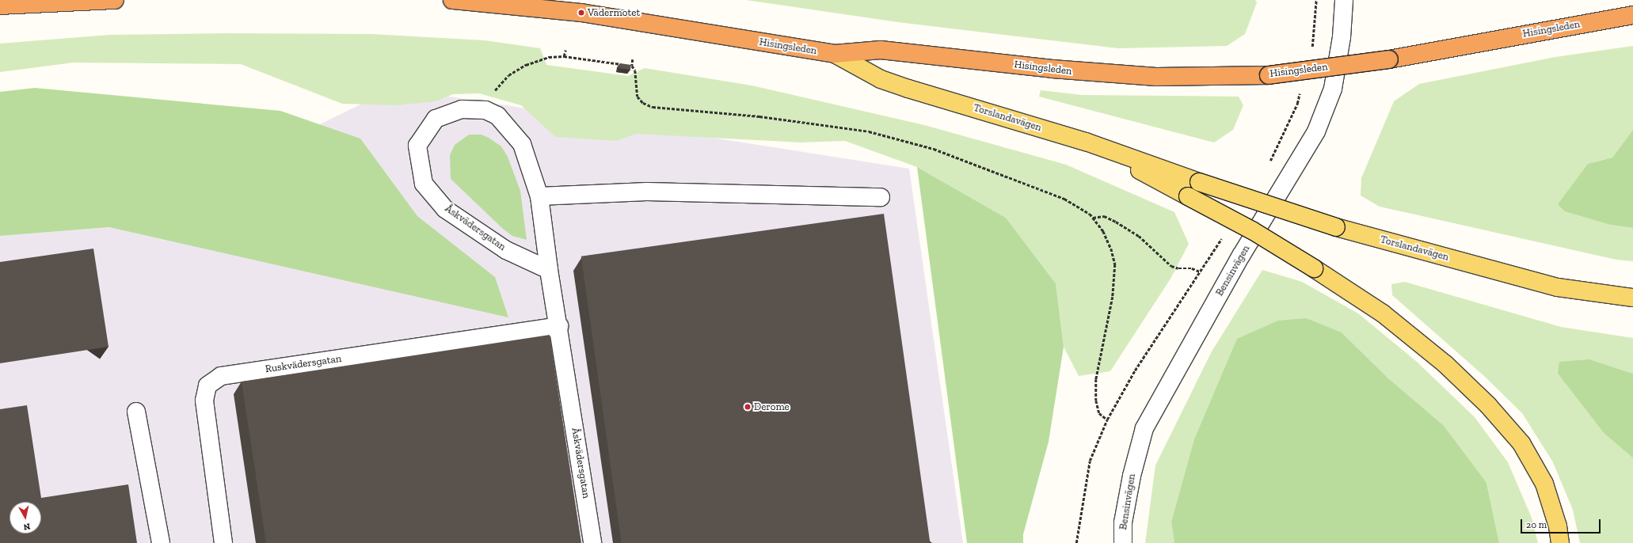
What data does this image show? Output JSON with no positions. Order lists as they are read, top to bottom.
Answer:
{
  "streets": {
    "highway": ["Hisingsleden"],
    "main road": ["Torslandavägen"],
    "street": ["Åskvädersgatan", "Bensinvägen", "Ruskvädersgatan"]
  },
  "crossings": [
    ["Hisingsleden", "Torslandavägen"],
    ["Åskvädersgatan", "Ruskvädersgatan"]
  ],
  "places": ["Vädermotet", "Derome"],
  "scale_bar": "20 m",
  "north": "bottom"
}
